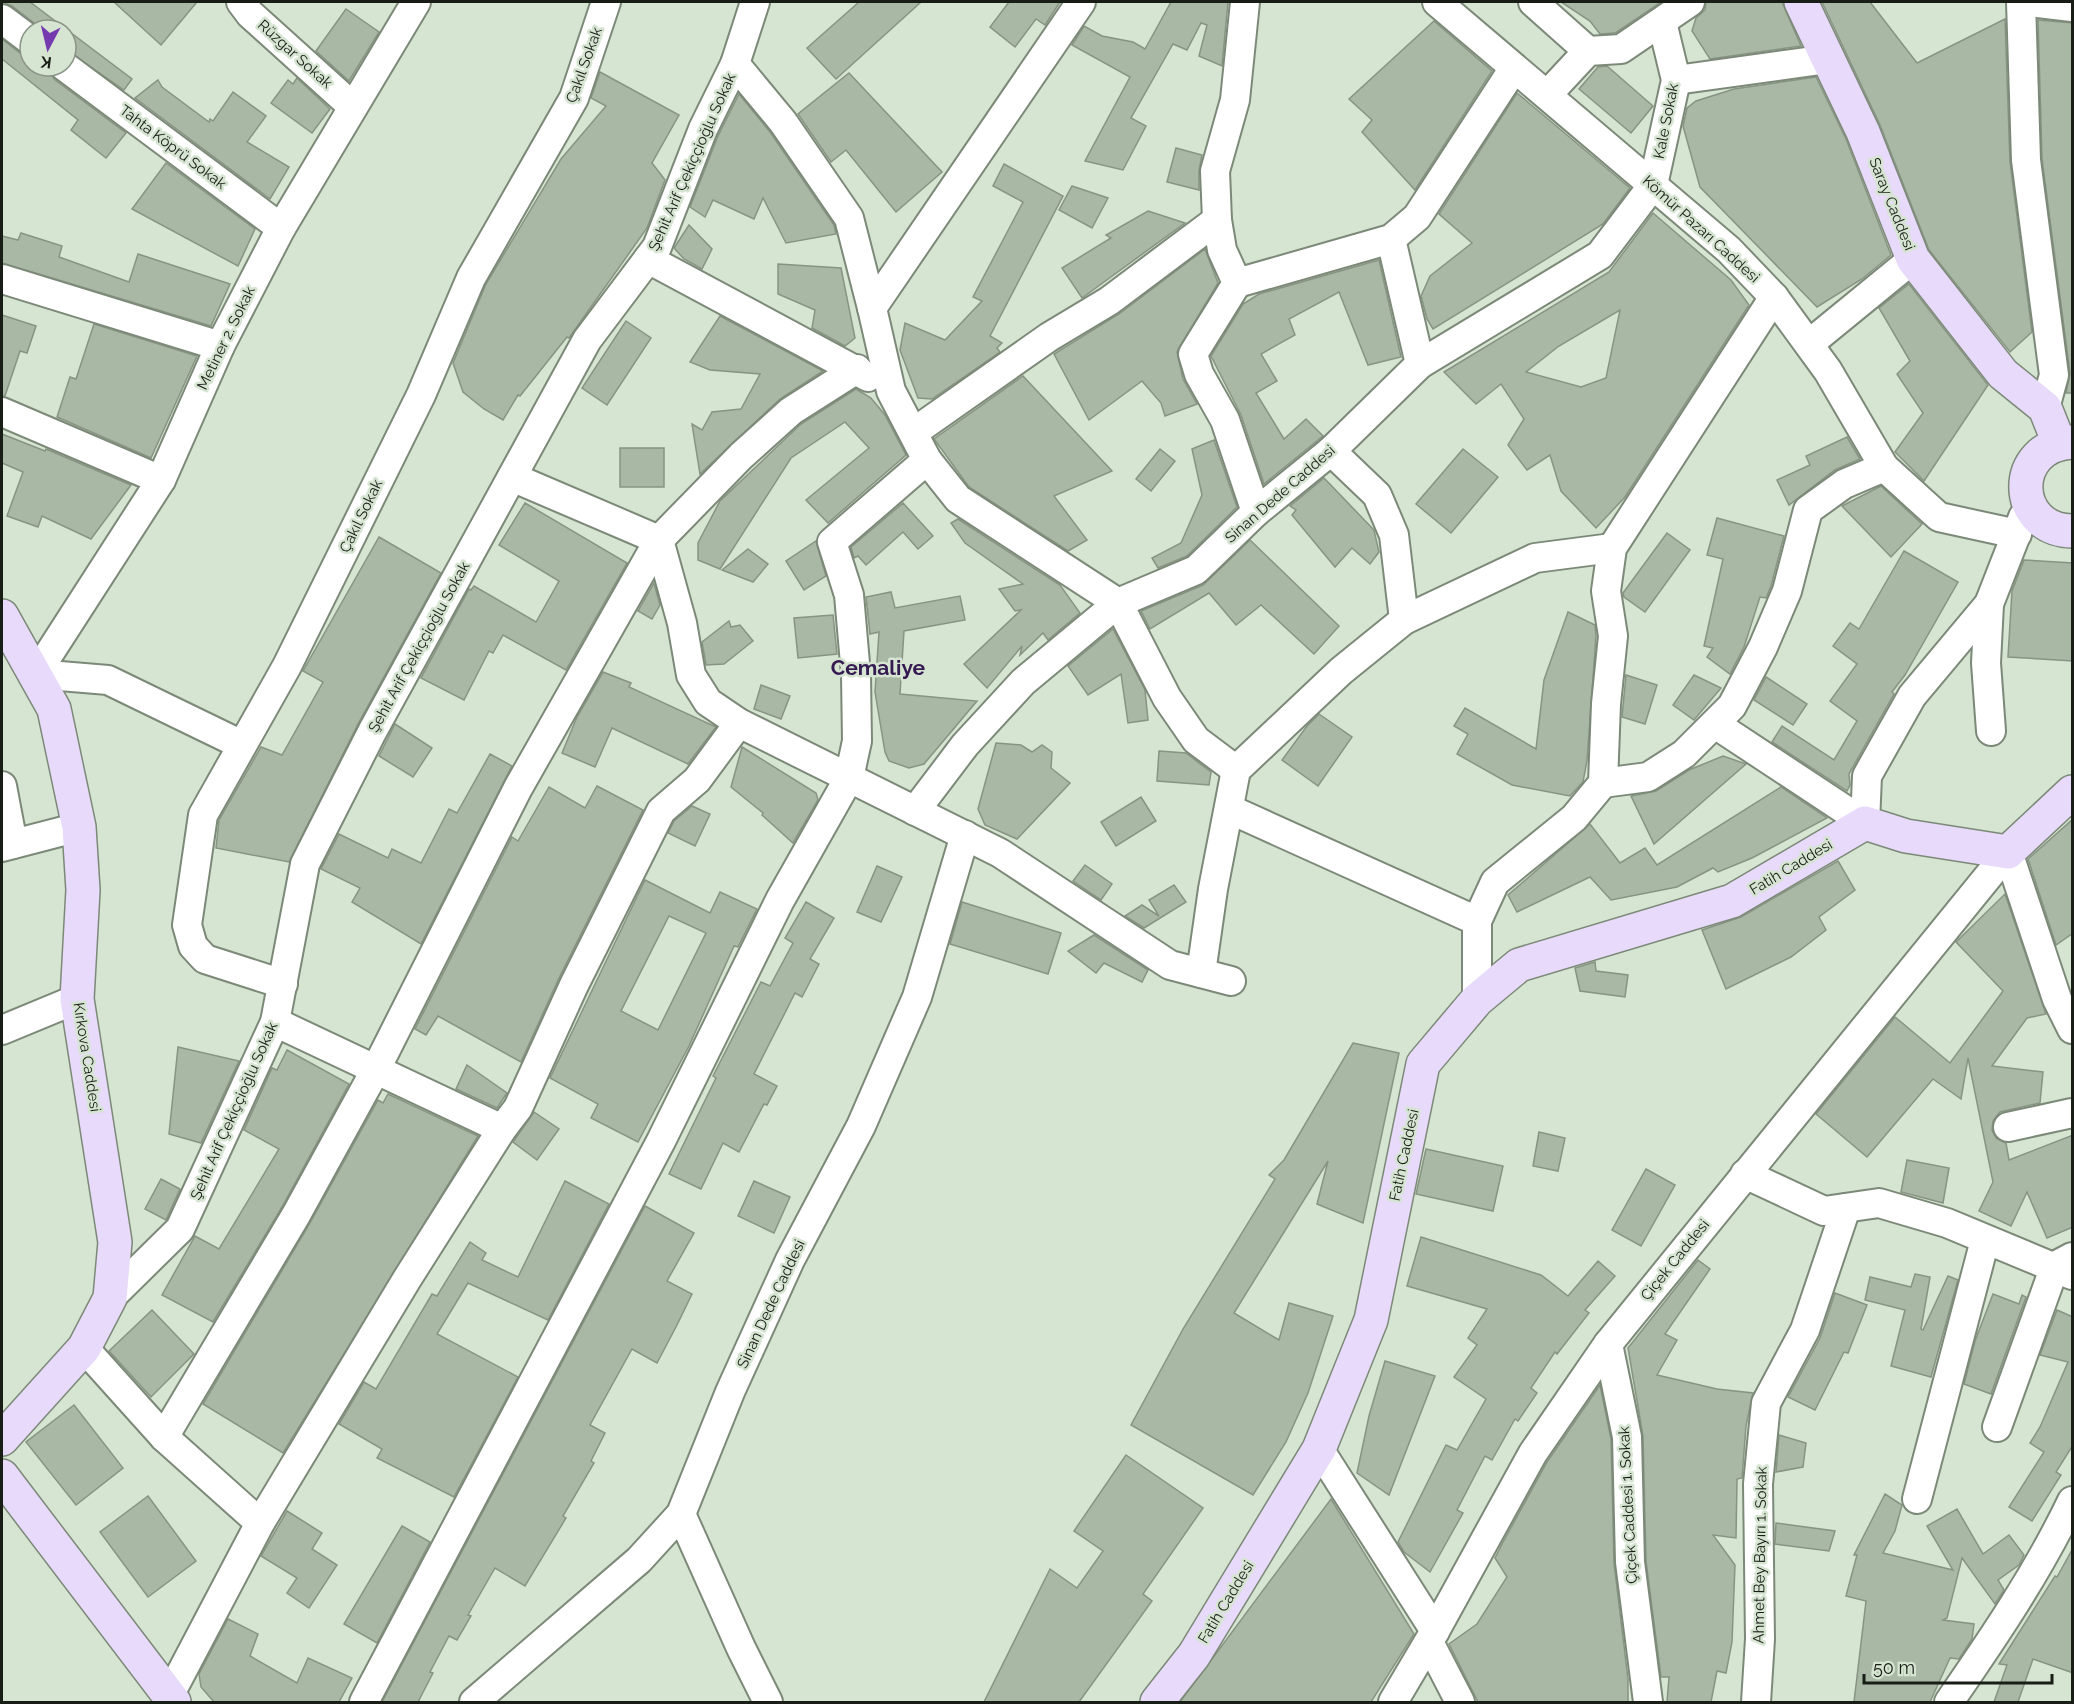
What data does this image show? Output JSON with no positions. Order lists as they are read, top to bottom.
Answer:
{
  "streets": {
    "main road": ["Saray Caddesi", "Fatih Caddesi", "Kırkova Caddesi"],
    "street": [
      "Rüzgar Sokak",
      "Çakıl Sokak",
      "Kale Sokak",
      "Tahta Köprü Sokak",
      "Şehit Arif Çekiççioğlu Sokak",
      "Kömür Pazarı Caddesi",
      "Metiner 2. Sokak",
      "Sinan Dede Caddesi",
      "Çiçek Caddesi",
      "Çiçek Caddesi 1. Sokak",
      "Ahmet Bey Bayırı 1. Sokak"
    ]
  },
  "crossings": [
    ["Rüzgar Sokak", "Metiner 2. Sokak"],
    ["Çakıl Sokak", "Şehit Arif Çekiççioğlu Sokak"],
    ["Kale Sokak", "Kömür Pazarı Caddesi"],
    ["Kale Sokak", "Sinan Dede Caddesi"],
    ["Tahta Köprü Sokak", "Metiner 2. Sokak"],
    ["Şehit Arif Çekiççioğlu Sokak", "Kırkova Caddesi"],
    ["Kömür Pazarı Caddesi", "Sinan Dede Caddesi"],
    ["Metiner 2. Sokak", "Kırkova Caddesi"],
    ["Çiçek Caddesi", "Çiçek Caddesi 1. Sokak"]
  ],
  "districts": ["Cemaliye"],
  "scale_bar": "50 m",
  "north": "bottom"
}
